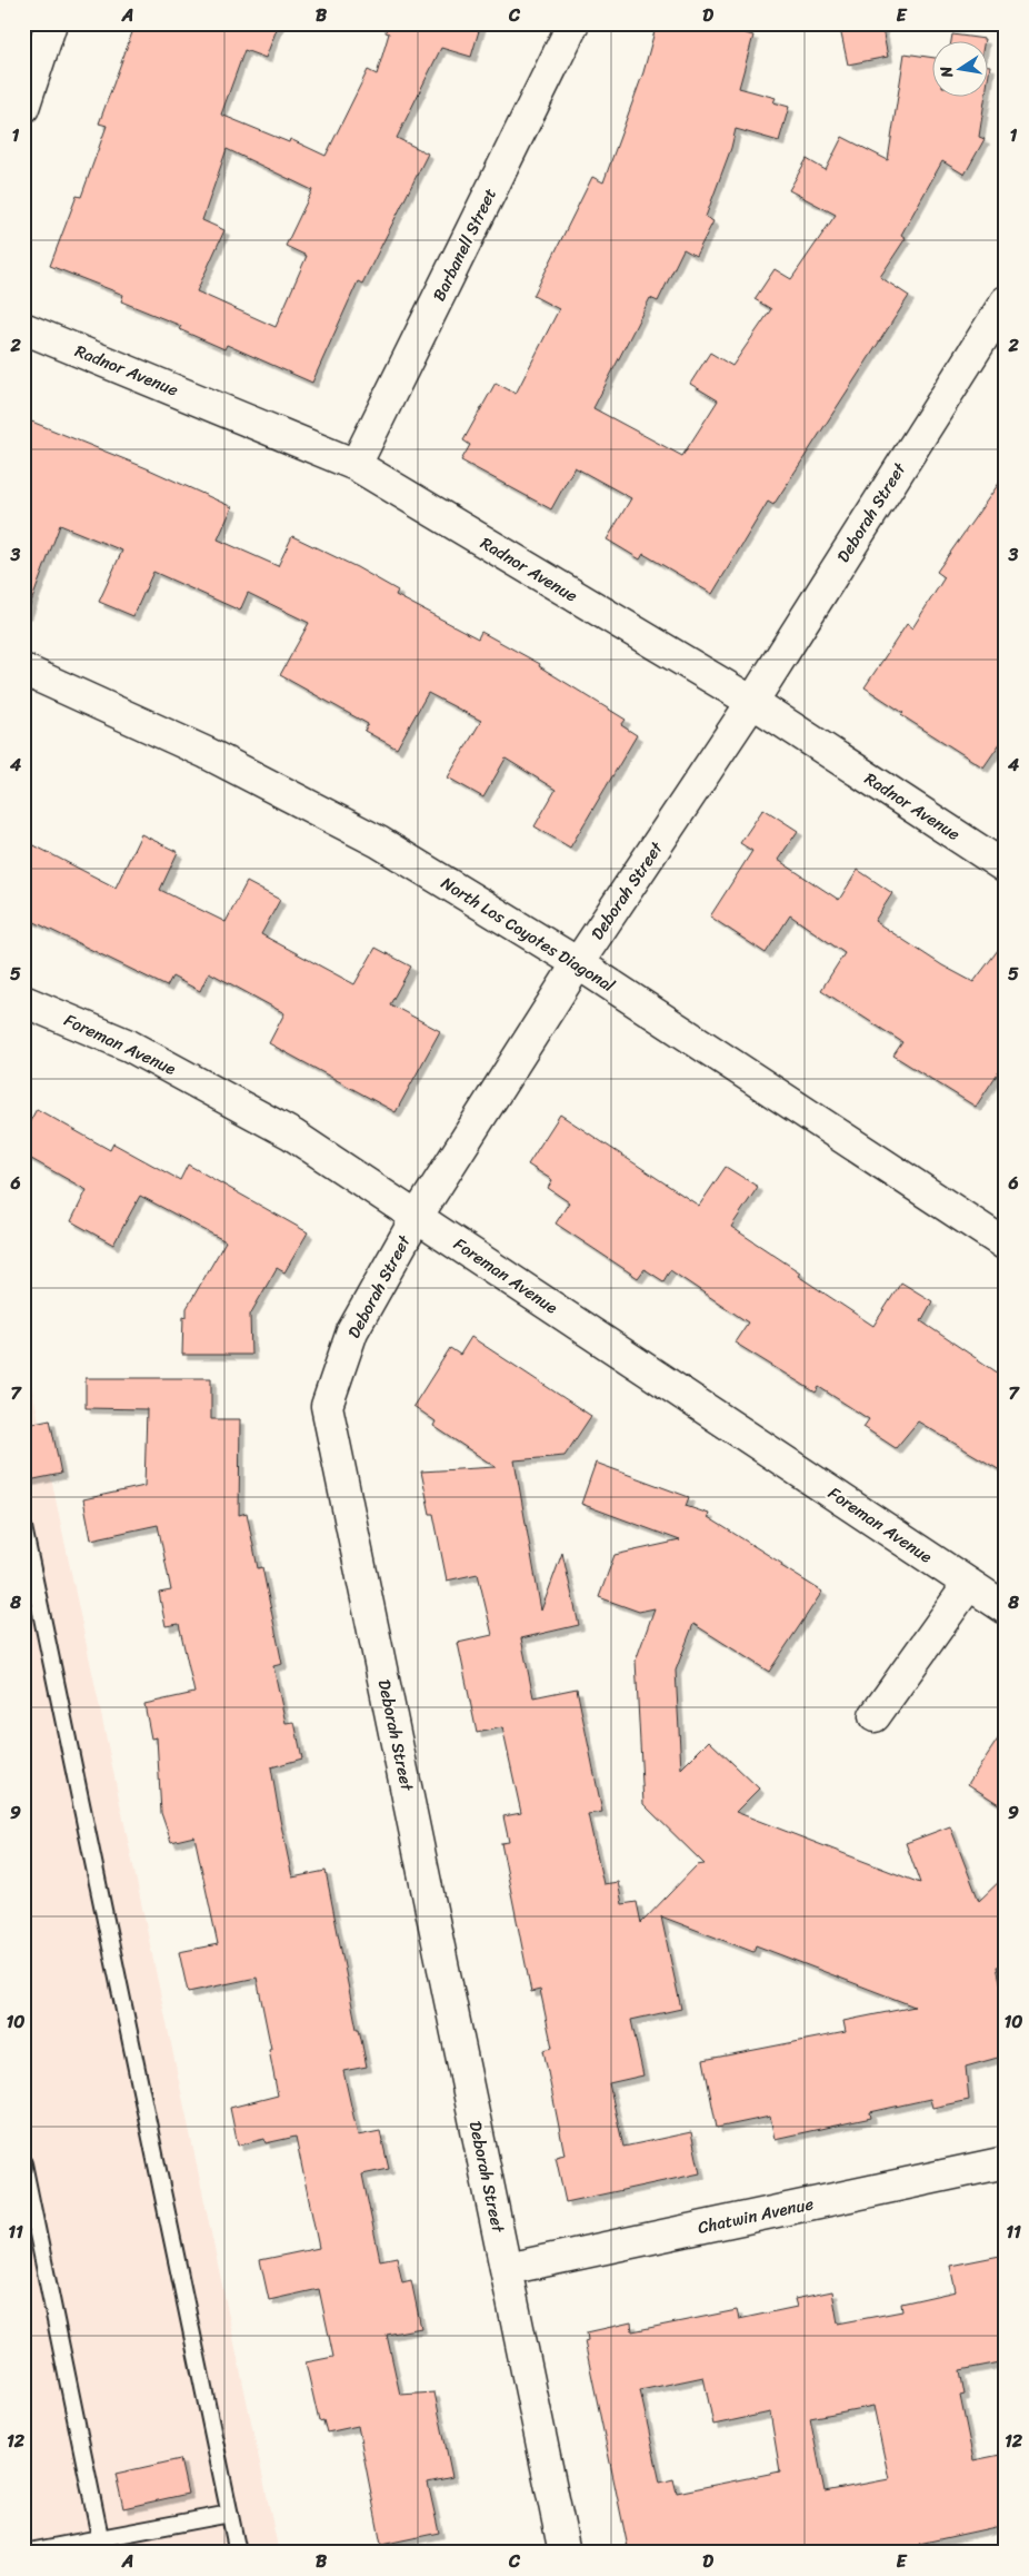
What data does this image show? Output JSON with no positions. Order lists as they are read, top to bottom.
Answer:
{
  "streets": {
    "street": [
      "Barbanell Street",
      "Radnor Avenue",
      "Deborah Street",
      "North Los Coyotes Diagonal",
      "Foreman Avenue",
      "Chatwin Avenue"
    ]
  },
  "crossings": [
    ["Barbanell Street", "Radnor Avenue"],
    ["Radnor Avenue", "Deborah Street"],
    ["Deborah Street", "North Los Coyotes Diagonal"],
    ["Deborah Street", "Foreman Avenue"],
    ["Deborah Street", "Chatwin Avenue"]
  ],
  "north": "left",
  "grid": {
    "columns": [
      "A",
      "B",
      "C",
      "D",
      "E"
    ],
    "rows": [
      "1",
      "2",
      "3",
      "4",
      "5",
      "6",
      "7",
      "8",
      "9",
      "10",
      "11",
      "12"
    ]
  }
}
